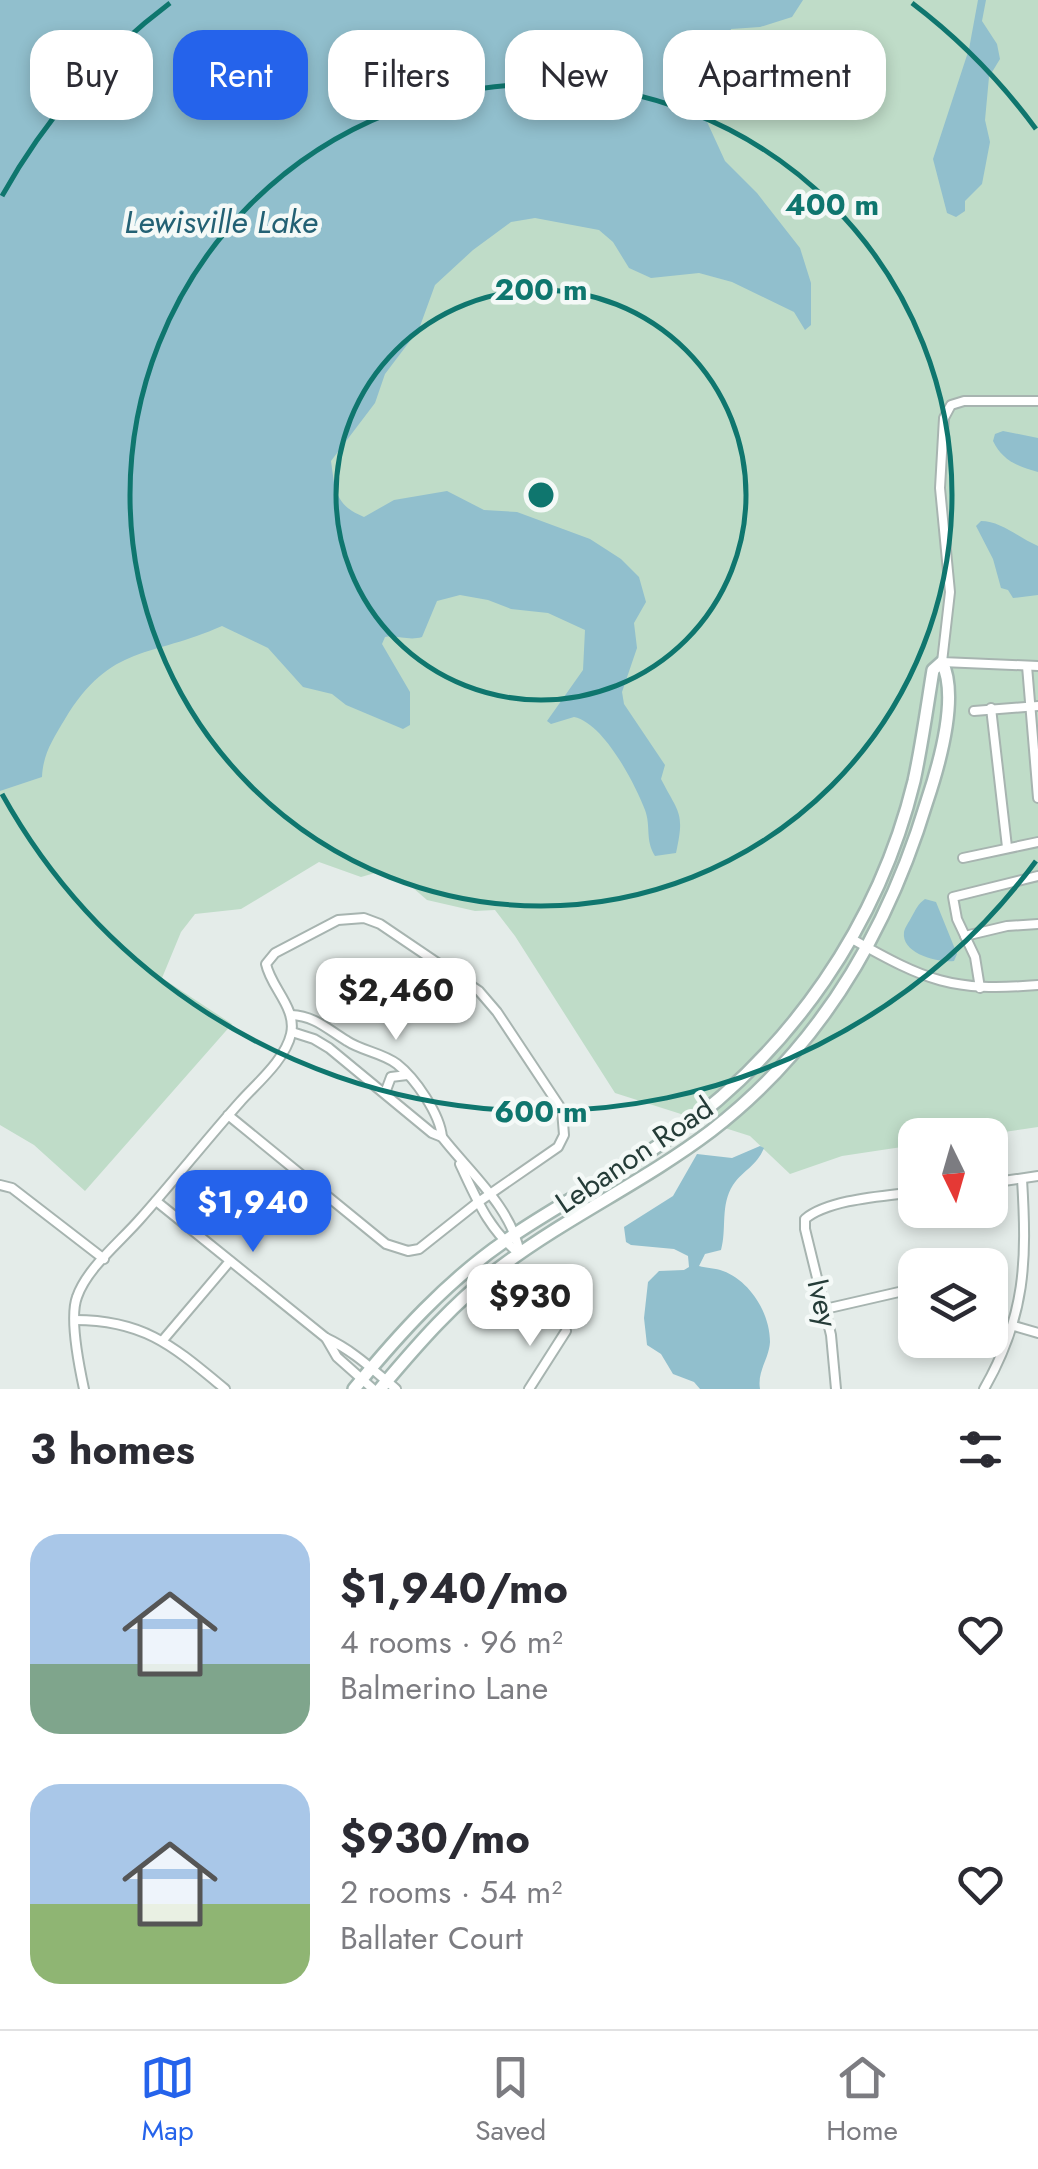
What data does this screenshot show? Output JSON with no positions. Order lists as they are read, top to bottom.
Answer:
{
  "streets": {
    "main road": ["Lebanon Road"],
    "street": ["Ivey"]
  },
  "water": ["Lewisville Lake"],
  "north": "bottom",
  "page": {
    "chip": [
      "Buy",
      "Rent",
      "Filters",
      "New",
      "Apartment"
    ],
    "price": ["$2,460", "$1,940", "$930"],
    "heading": "3 homes",
    "list": [
      {
        "name": "$1,940/mo",
        "note": "4 rooms · 96 m² · Balmerino Lane"
      },
      {
        "name": "$930/mo",
        "note": "2 rooms · 54 m² · Ballater Court"
      }
    ],
    "tabs": ["Map", "Saved", "Home"]
  },
  "rings": ["400 m", "200 m", "600 m"]
}
